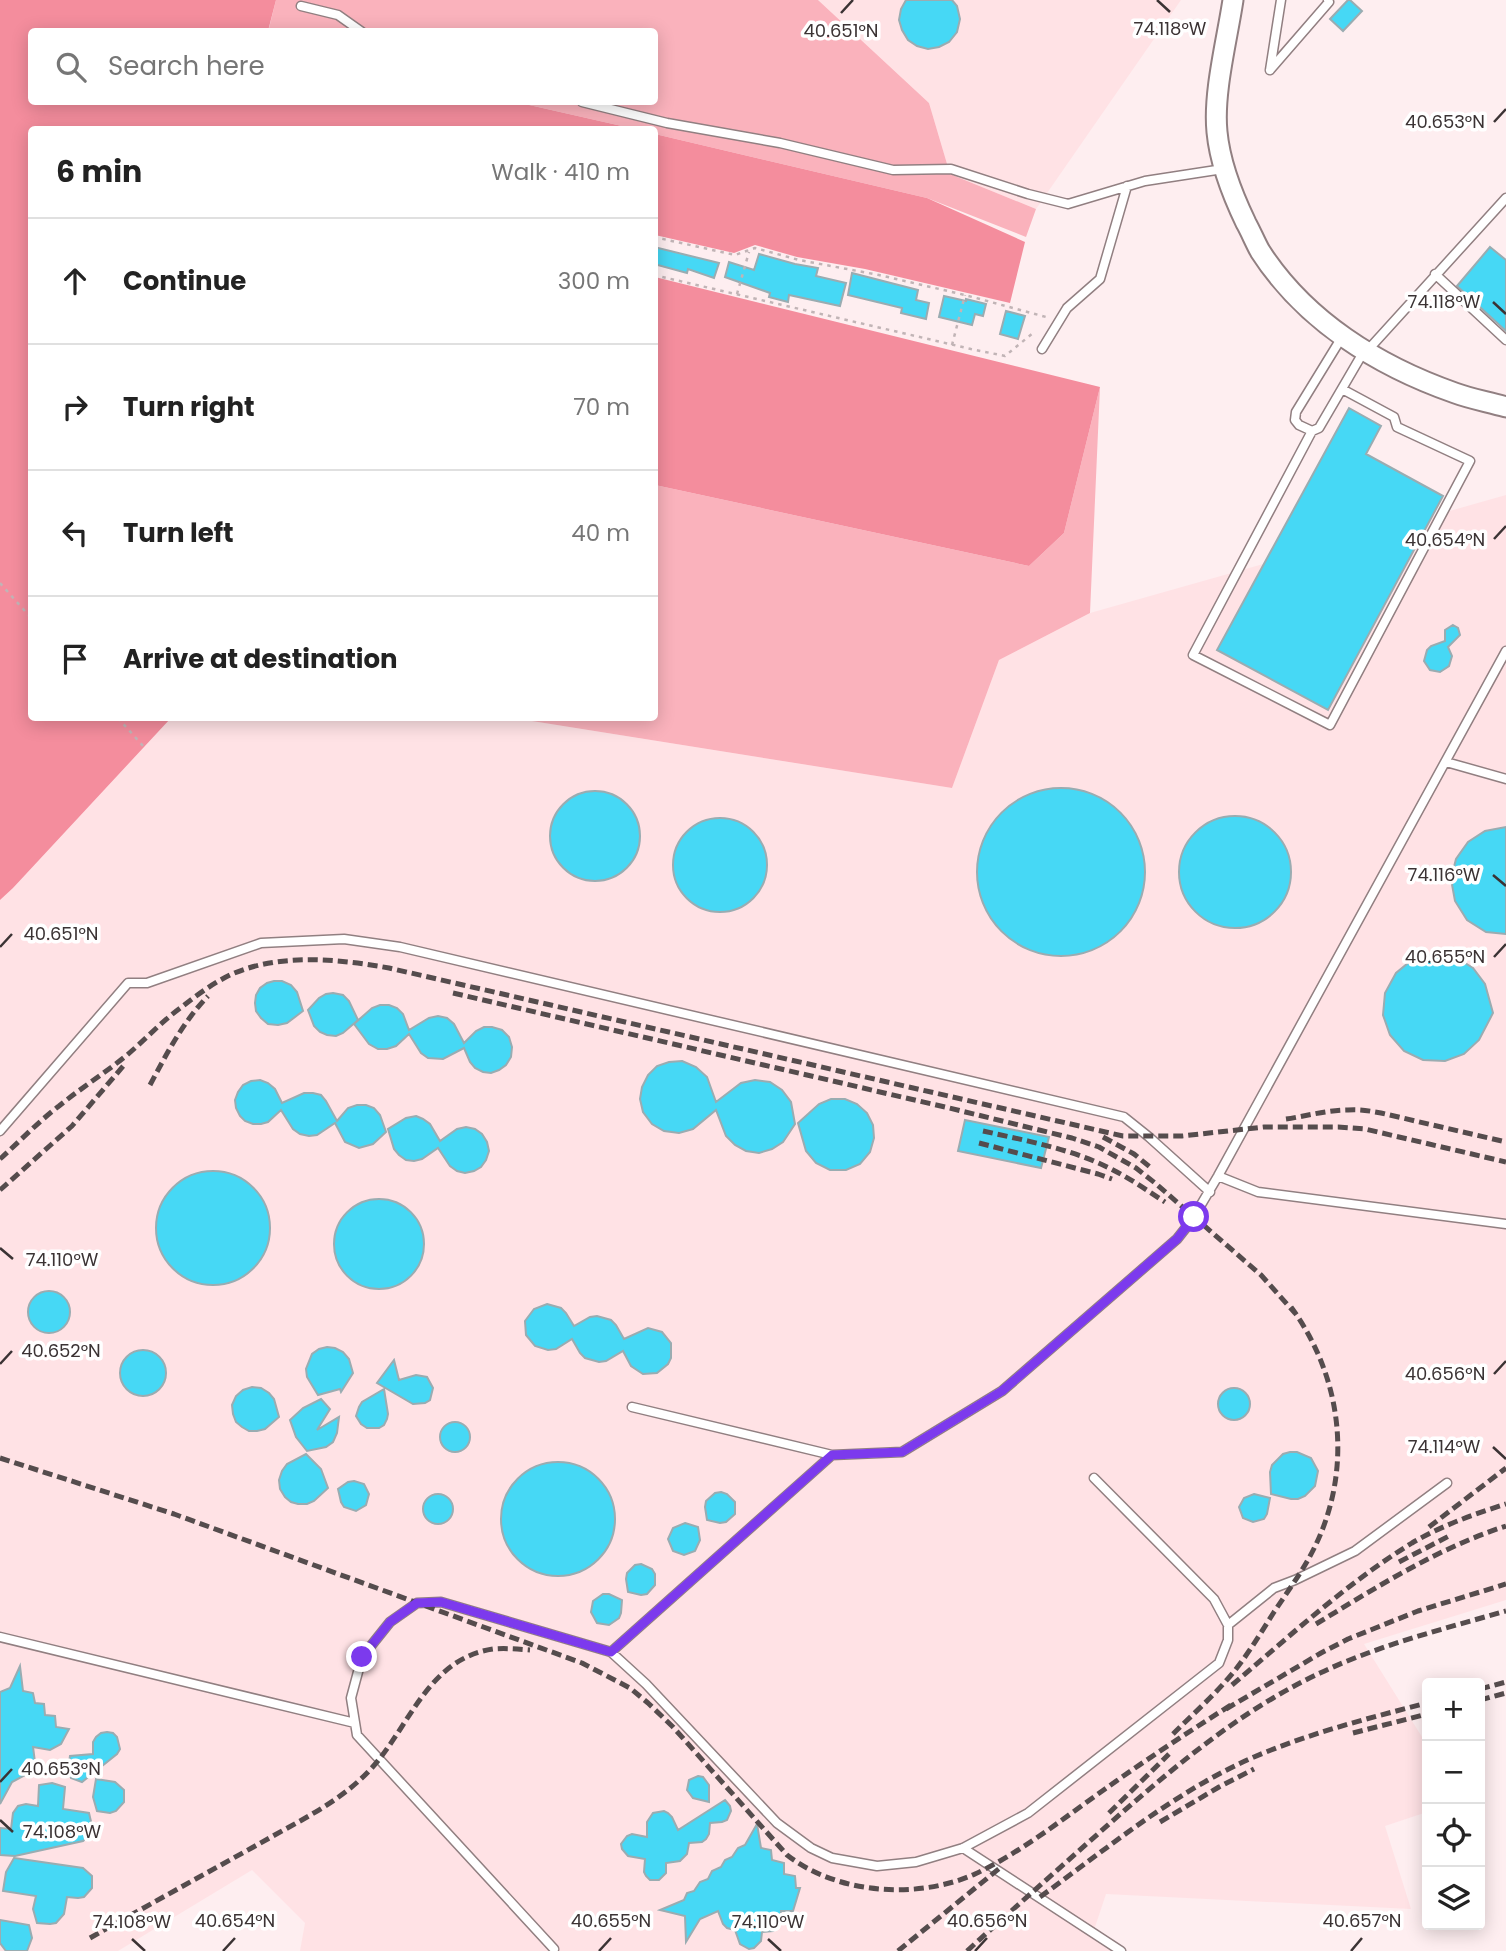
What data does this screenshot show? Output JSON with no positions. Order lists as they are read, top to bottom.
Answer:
{
  "page": {
    "search": "Search here",
    "heading": ["6 min", "Walk · 410 m"],
    "list": [
      ["Continue", "300 m"],
      ["Turn right", "70 m"],
      ["Turn left", "40 m"],
      "Arrive at destination"
    ],
    "map_buttons": ["+", "−"]
  },
  "coordinates": [
    "74.118°W",
    "40.651°N",
    "40.653°N",
    "40.654°N",
    "74.116°W",
    "40.655°N",
    "74.110°W",
    "40.652°N",
    "40.656°N",
    "74.114°W",
    "74.108°W",
    "40.657°N"
  ]
}
